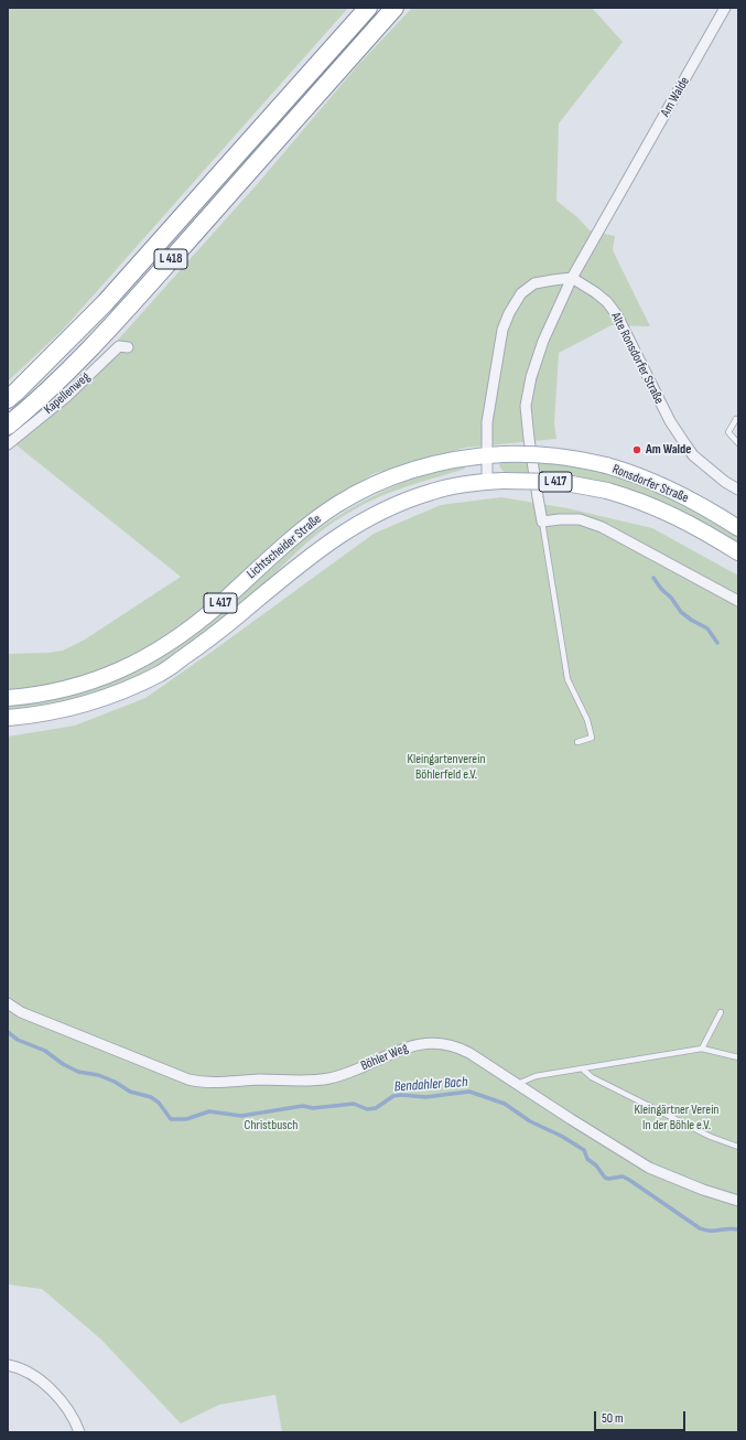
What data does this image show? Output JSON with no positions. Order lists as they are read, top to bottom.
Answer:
{
  "streets": {
    "highway": ["L 418"],
    "main road": ["L 417", "Ronsdorfer Straße", "Lichtscheider Straße"],
    "street": [
      "Am Walde",
      "Alte Ronsdorfer Straße",
      "Kapellenweg",
      "Böhler Weg"
    ]
  },
  "crossings": [
    ["Am Walde", "Alte Ronsdorfer Straße"],
    ["Ronsdorfer Straße", "Lichtscheider Straße"]
  ],
  "water": ["Bendahler Bach"],
  "parks": ["Kleingartenverein Böhlerfeld e.V.", "Kleingärtner Verein In der Böhle e.V.", "Christbusch"],
  "places": ["Am Walde"],
  "scale_bar": "50 m"
}
